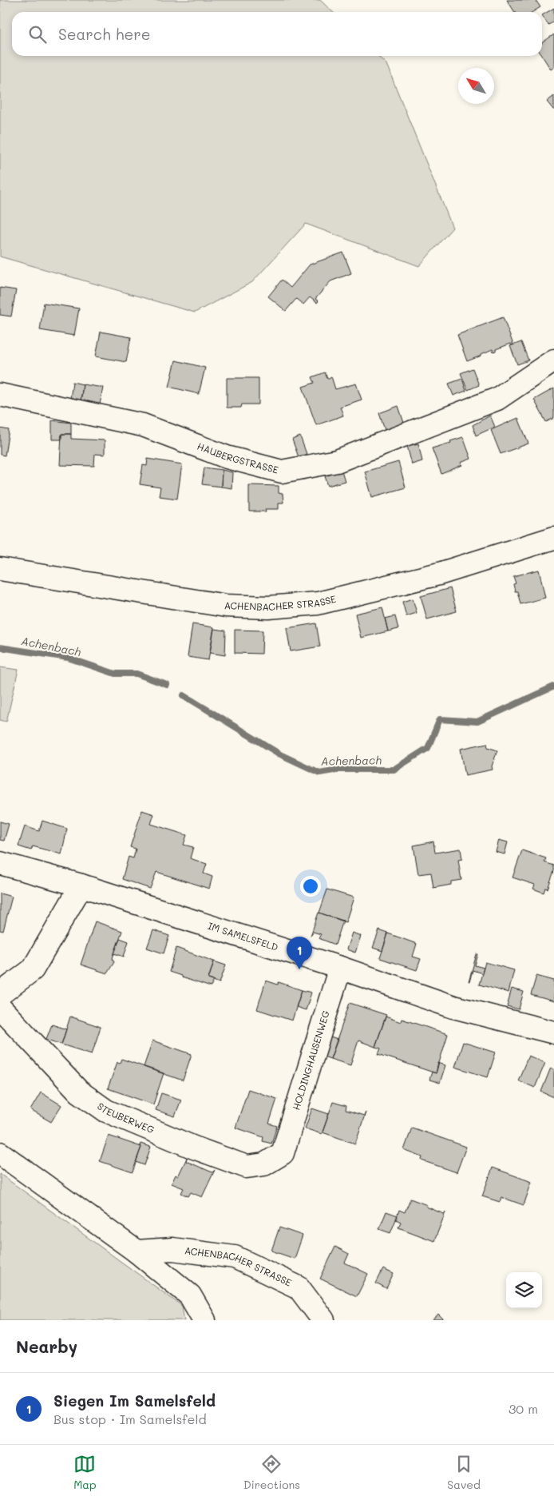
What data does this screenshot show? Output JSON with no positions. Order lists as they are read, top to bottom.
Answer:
{
  "streets": {
    "street": [
      "HAUBERGSTRASSE",
      "ACHENBACHER STRASSE",
      "IM SAMELSFELD",
      "HOLDINGHAUSENWEG",
      "STEUBERWEG"
    ]
  },
  "crossings": [
    ["IM SAMELSFELD", "HOLDINGHAUSENWEG"],
    ["HOLDINGHAUSENWEG", "STEUBERWEG"]
  ],
  "water": ["Achenbach"],
  "north": "top left",
  "page": {
    "search": "Search here",
    "pins": "1",
    "heading": "Nearby",
    "list": [
      {
        "mark": "1",
        "name": "Siegen Im Samelsfeld",
        "note": "Bus stop · Im Samelsfeld",
        "value": "30 m"
      }
    ],
    "nav": ["Map", "Directions", "Saved"]
  }
}
